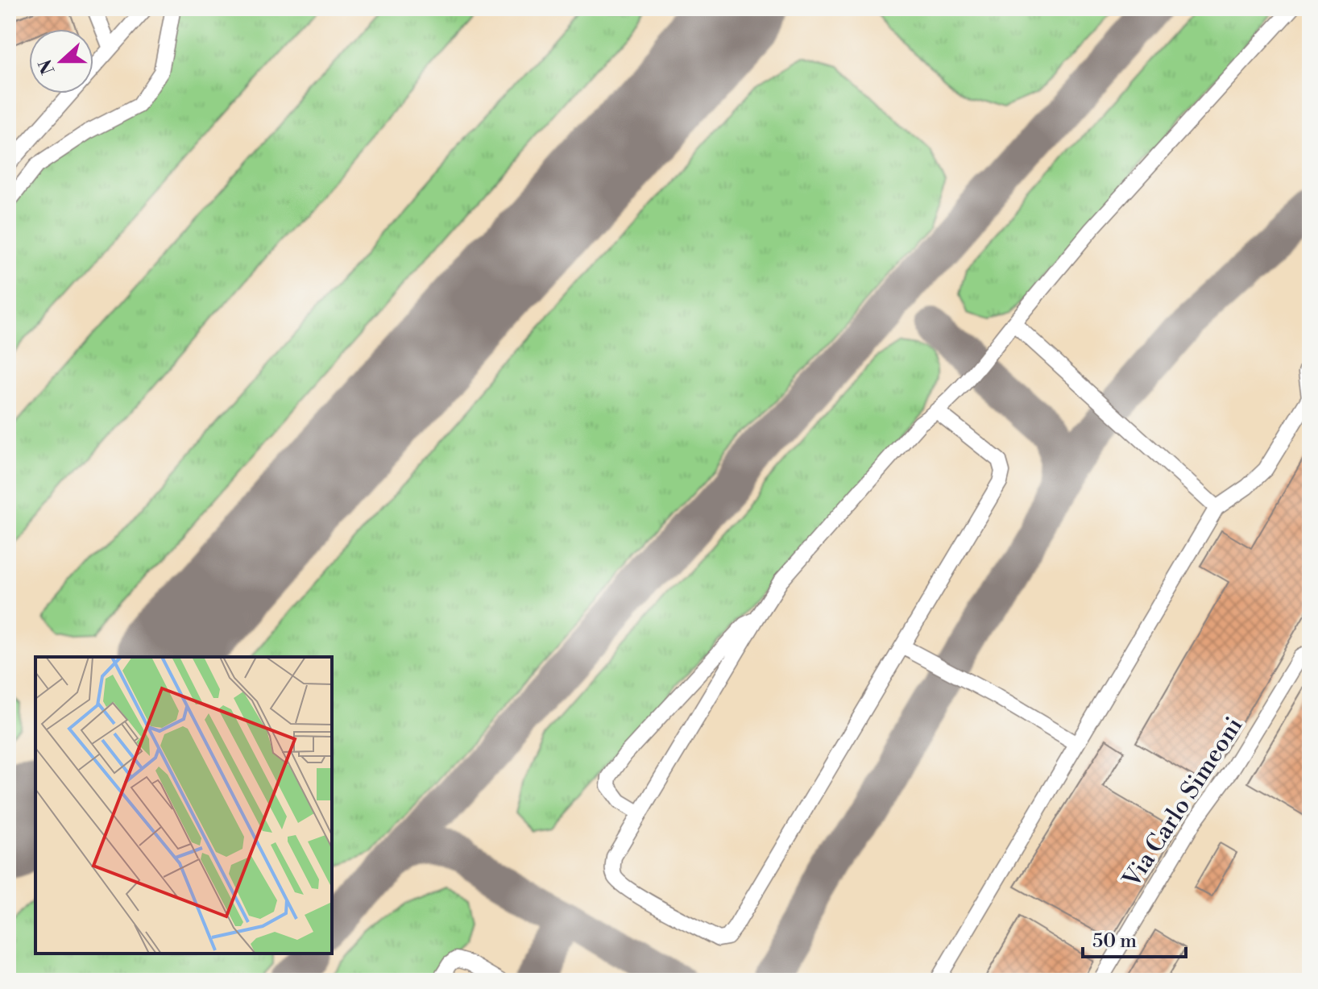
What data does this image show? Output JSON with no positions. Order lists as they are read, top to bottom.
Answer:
{
  "streets": {
    "lane": ["Via Carlo Simeoni"]
  },
  "scale_bar": "50 m",
  "north": "left"
}
